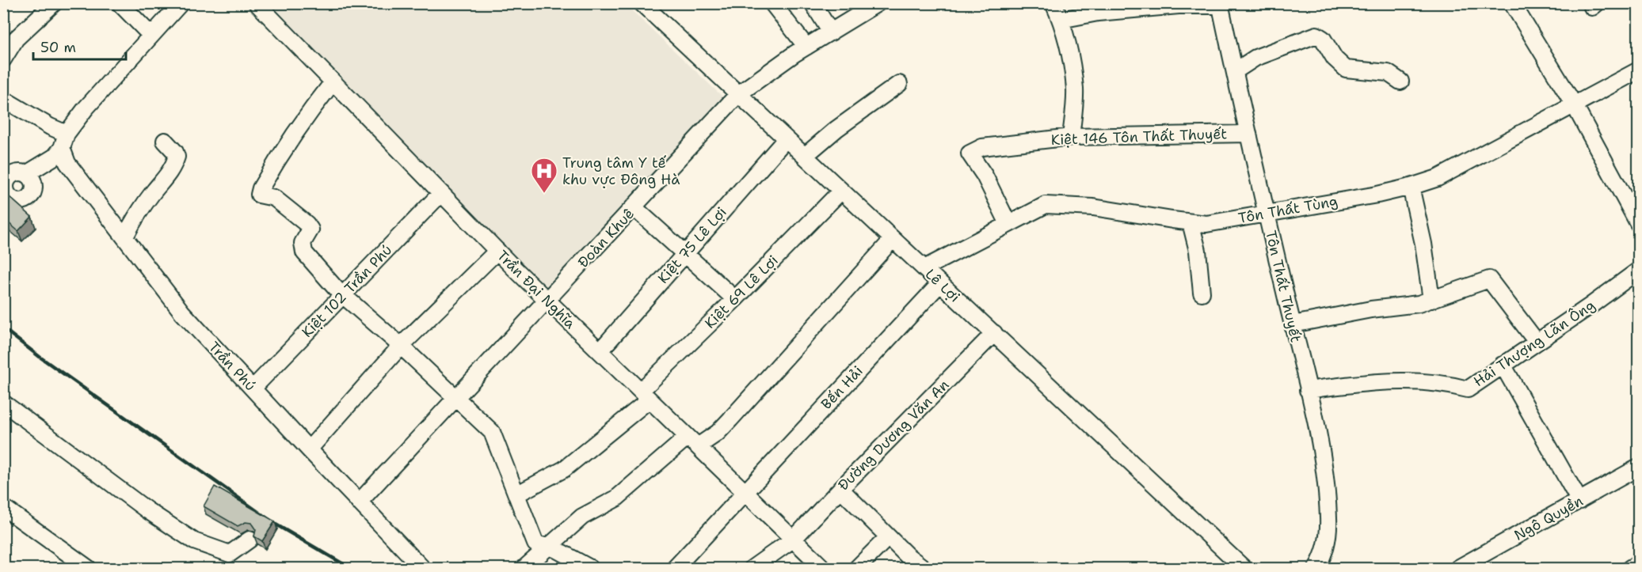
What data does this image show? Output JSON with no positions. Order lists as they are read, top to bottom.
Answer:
{
  "streets": {
    "street": [
      "Kiệt 146 Tôn Thất Thuyết",
      "Tôn Thất Tùng",
      "Đoàn Khuê",
      "Kiệt 75 Lê Lợi",
      "Lê Lợi",
      "Tôn Thất Thuyết",
      "Trần Đại Nghĩa",
      "Kiệt 102 Trần Phú",
      "Kiệt 69 Lê Lợi",
      "Hải Thượng Lãn Ông",
      "Trần Phú",
      "Bến Hải",
      "Đường Dương Văn An",
      "Ngô Quyền"
    ]
  },
  "crossings": [
    ["Kiệt 146 Tôn Thất Thuyết", "Tôn Thất Tùng"],
    ["Kiệt 146 Tôn Thất Thuyết", "Tôn Thất Thuyết"],
    ["Tôn Thất Tùng", "Lê Lợi"],
    ["Tôn Thất Tùng", "Tôn Thất Thuyết"],
    ["Đoàn Khuê", "Lê Lợi"],
    ["Đoàn Khuê", "Trần Đại Nghĩa"],
    ["Đoàn Khuê", "Trần Phú"],
    ["Kiệt 75 Lê Lợi", "Lê Lợi"],
    ["Kiệt 75 Lê Lợi", "Trần Đại Nghĩa"],
    ["Lê Lợi", "Kiệt 69 Lê Lợi"],
    ["Lê Lợi", "Bến Hải"],
    ["Lê Lợi", "Đường Dương Văn An"],
    ["Tôn Thất Thuyết", "Hải Thượng Lãn Ông"],
    ["Trần Đại Nghĩa", "Kiệt 102 Trần Phú"],
    ["Trần Đại Nghĩa", "Kiệt 69 Lê Lợi"],
    ["Trần Đại Nghĩa", "Bến Hải"],
    ["Trần Đại Nghĩa", "Đường Dương Văn An"],
    ["Kiệt 102 Trần Phú", "Trần Phú"]
  ],
  "places": {
    "hospital": ["Trung tâm Y tế khu vực Đông Hà"]
  },
  "scale_bar": "50 m"
}
